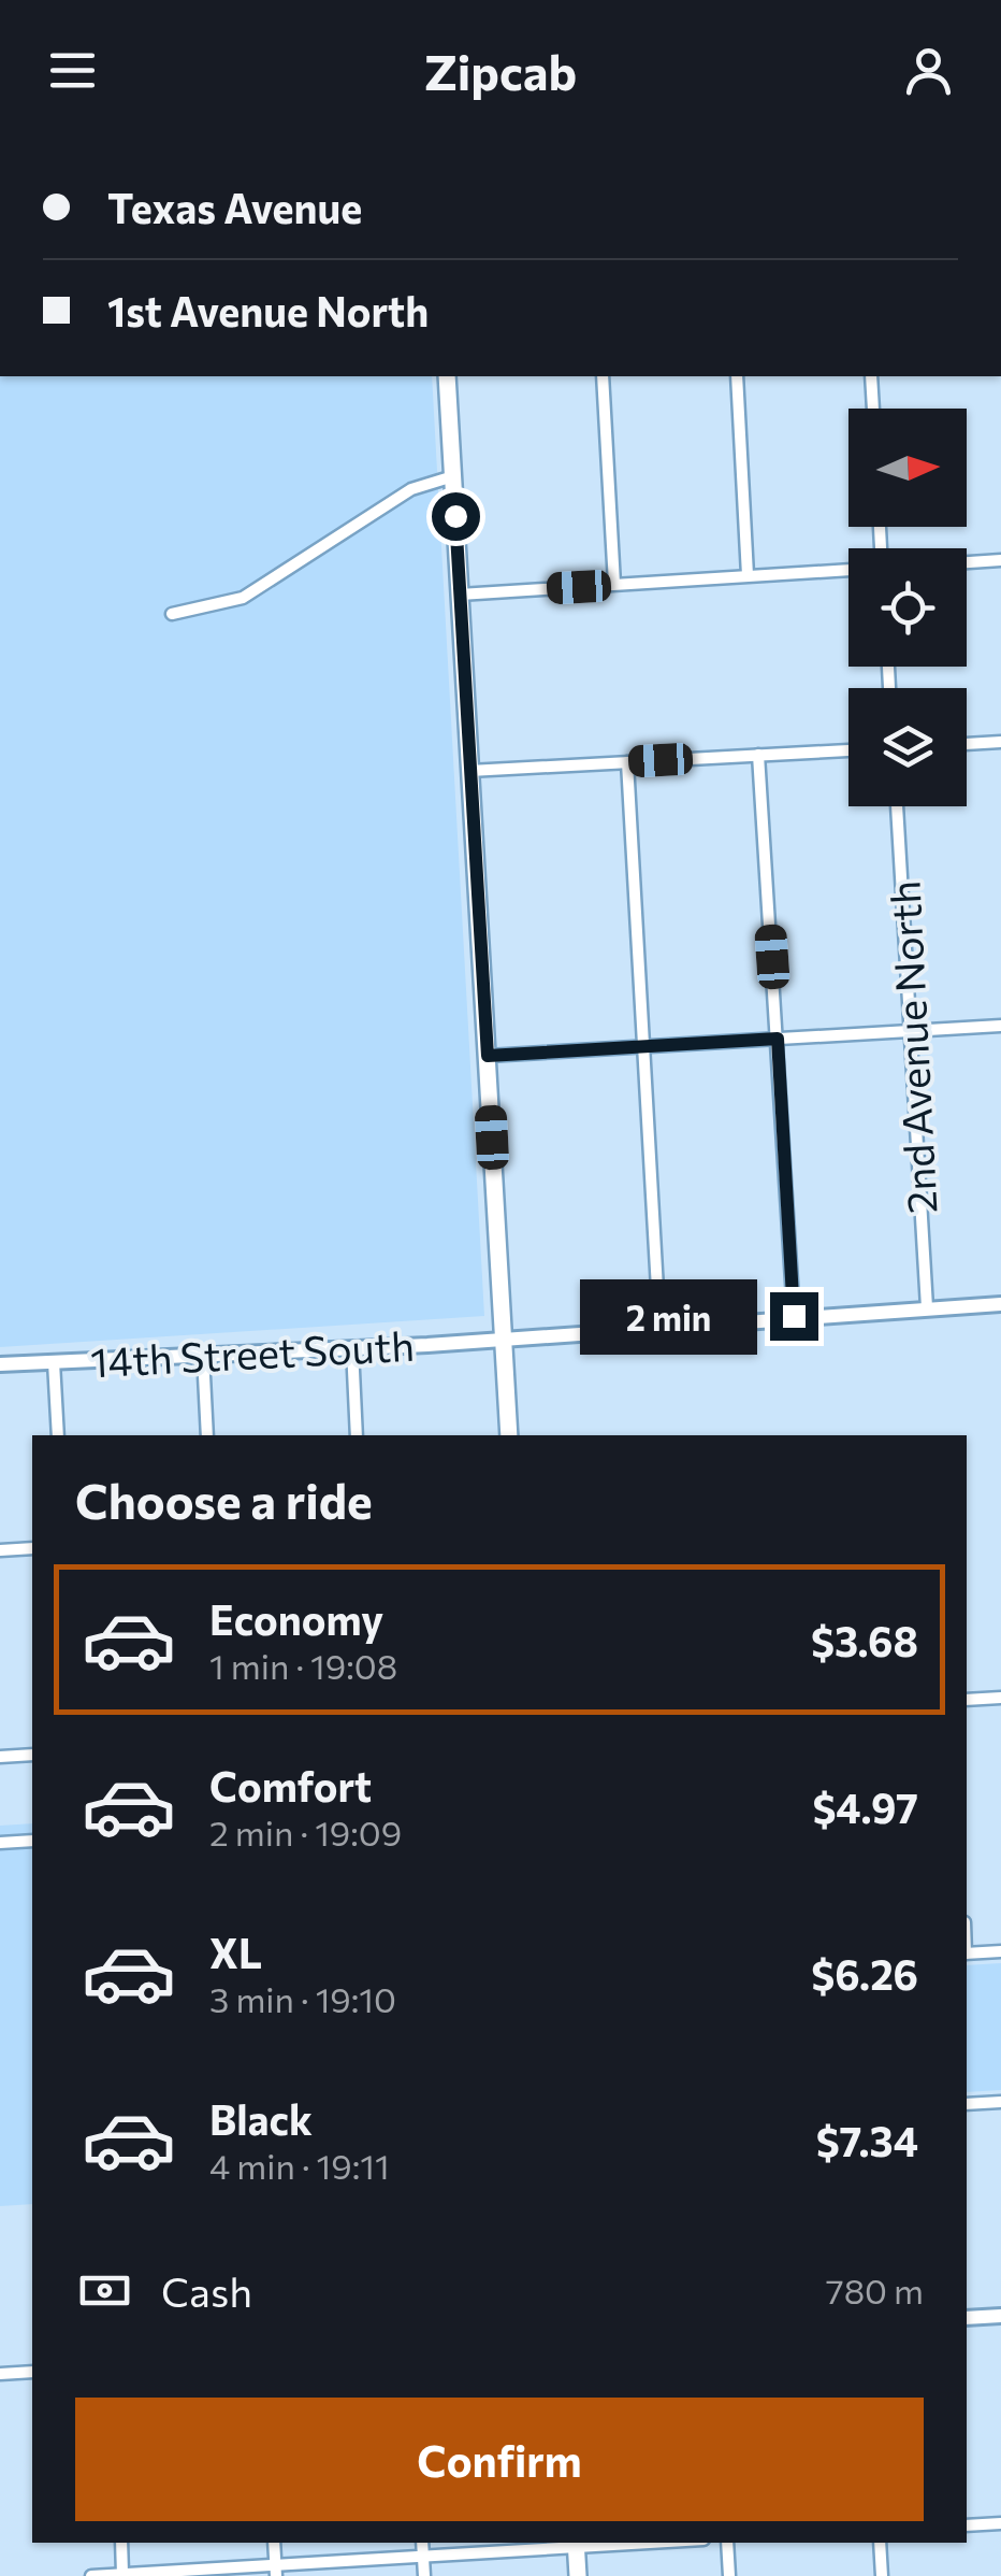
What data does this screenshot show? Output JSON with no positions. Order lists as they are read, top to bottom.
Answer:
{
  "streets": {
    "street": ["2nd Avenue North", "14th Street South"]
  },
  "crossings": [
    ["2nd Avenue North", "14th Street South"]
  ],
  "north": "right",
  "page": {
    "header": "Zipcab",
    "banner": ["Texas Avenue", "1st Avenue North"],
    "bubble": "2 min",
    "heading": "Choose a ride",
    "list": [
      {
        "name": "Economy",
        "note": "1 min · 19:08",
        "value": "$3.68"
      },
      {
        "name": "Comfort",
        "note": "2 min · 19:09",
        "value": "$4.97"
      },
      {
        "name": "XL",
        "note": "3 min · 19:10",
        "value": "$6.26"
      },
      {
        "name": "Black",
        "note": "4 min · 19:11",
        "value": "$7.34"
      }
    ],
    "pay": ["Cash", "780 m"],
    "buttons": "Confirm"
  }
}
